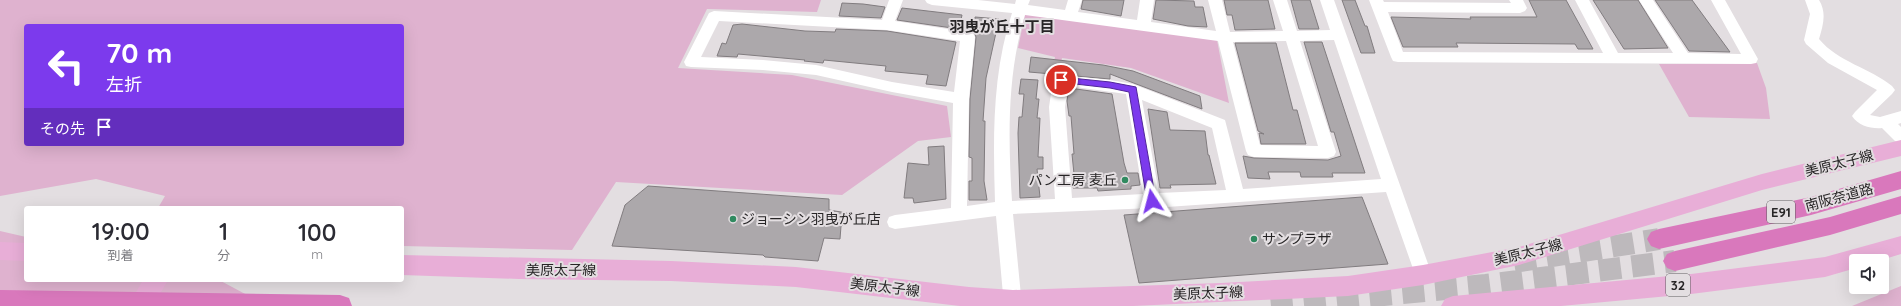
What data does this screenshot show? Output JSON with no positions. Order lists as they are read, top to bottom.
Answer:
{
  "streets": {
    "highway": ["南阪奈道路", "E91"],
    "main road": ["美原太子線", "32"]
  },
  "districts": ["羽曳が丘十丁目"],
  "places": ["パン工房 麦丘", "ジョーシン羽曳が丘店", "サンプラザ"],
  "page": {
    "turn": ["70 m", "左折"],
    "then": "その先",
    "eta": [
      "19:00",
      "到着",
      "1",
      "分",
      "100",
      "m"
    ]
  }
}
